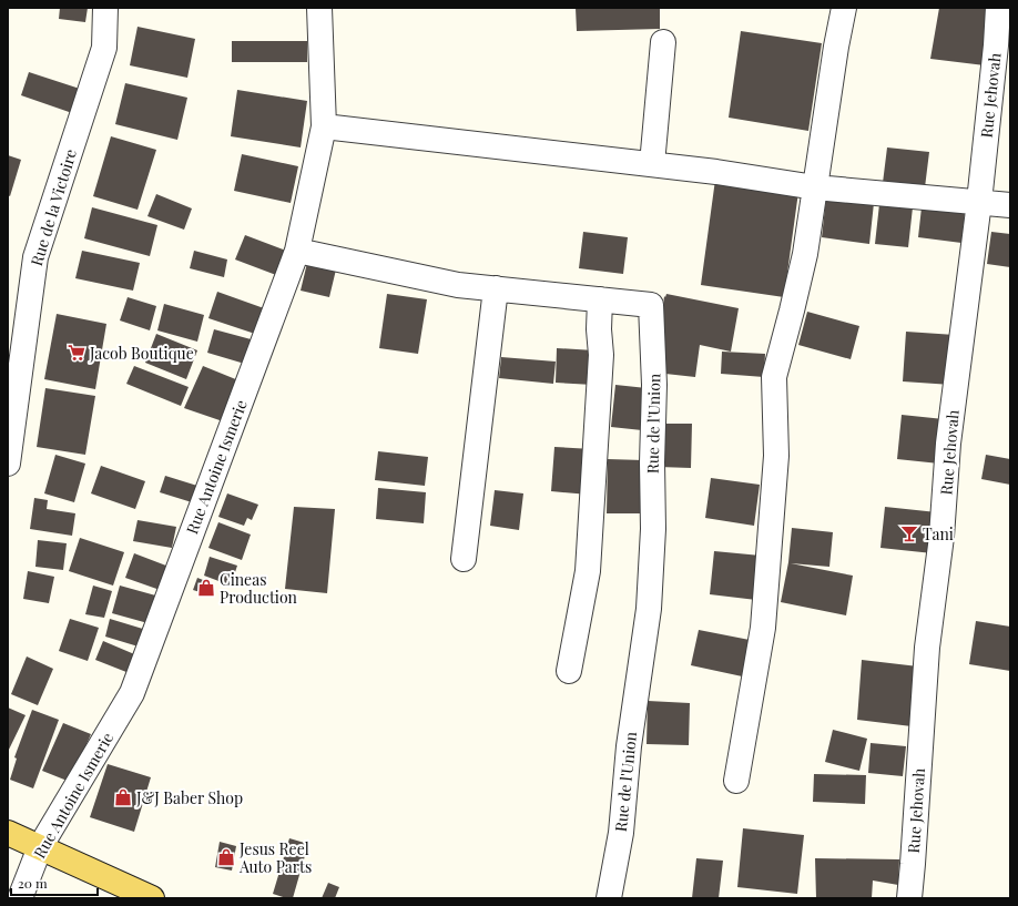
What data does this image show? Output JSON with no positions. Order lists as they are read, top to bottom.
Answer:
{
  "streets": {
    "street": [
      "Rue Jehovah",
      "Rue de la Victoire",
      "Rue de l'Union",
      "Rue Antoine Ismerie"
    ]
  },
  "crossings": [
    ["Rue de l'Union", "Rue Antoine Ismerie"]
  ],
  "places": {
    "supermarket": ["Jacob Boutique"],
    "bar": ["Tani"],
    "shop": ["Cineas Production", "J&J Baber Shop", "Jesus Reel Auto Parts"]
  },
  "scale_bar": "20 m"
}
